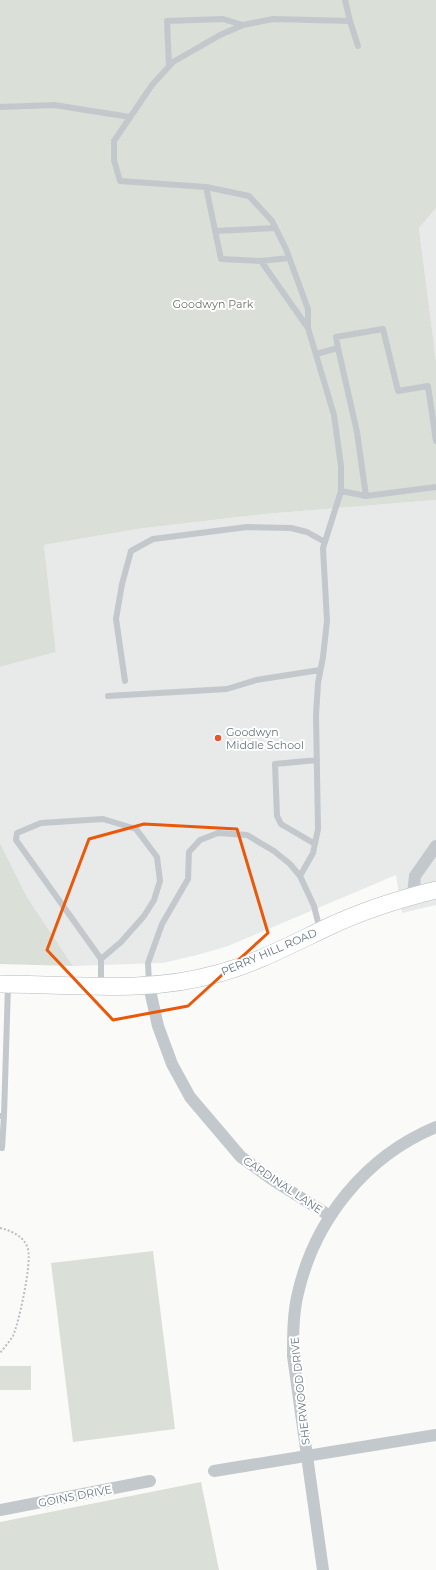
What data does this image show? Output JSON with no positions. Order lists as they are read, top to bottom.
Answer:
{
  "streets": {
    "main road": ["PERRY HILL ROAD"],
    "street": ["CARDINAL LANE", "SHERWOOD DRIVE", "GOINS DRIVE"]
  },
  "crossings": [
    ["PERRY HILL ROAD", "CARDINAL LANE"],
    ["CARDINAL LANE", "SHERWOOD DRIVE"]
  ],
  "parks": ["Goodwyn Park"],
  "places": ["Goodwyn Middle School"]
}
